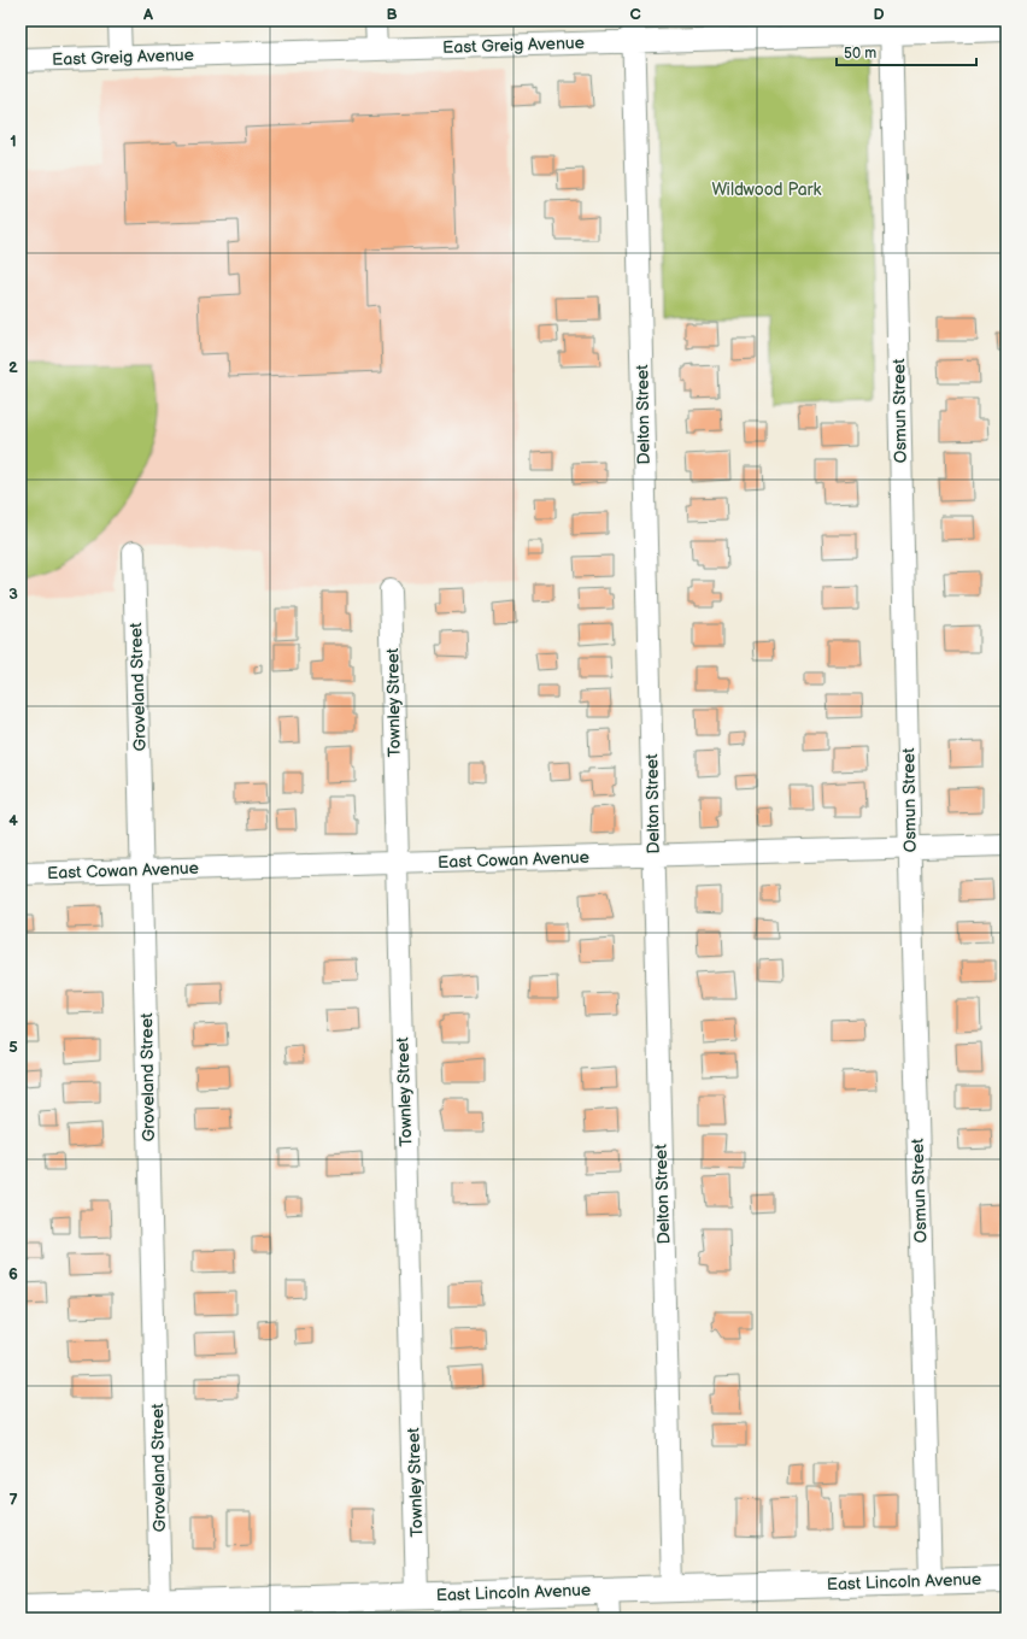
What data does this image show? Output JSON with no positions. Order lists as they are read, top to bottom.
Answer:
{
  "streets": {
    "street": [
      "East Greig Avenue",
      "Osmun Street",
      "Delton Street",
      "Groveland Street",
      "Townley Street",
      "East Cowan Avenue",
      "East Lincoln Avenue"
    ]
  },
  "crossings": [
    ["East Greig Avenue", "Osmun Street"],
    ["East Greig Avenue", "Delton Street"],
    ["Osmun Street", "East Cowan Avenue"],
    ["Osmun Street", "East Lincoln Avenue"],
    ["Delton Street", "East Cowan Avenue"],
    ["Delton Street", "East Lincoln Avenue"],
    ["Groveland Street", "East Cowan Avenue"],
    ["Groveland Street", "East Lincoln Avenue"],
    ["Townley Street", "East Cowan Avenue"],
    ["Townley Street", "East Lincoln Avenue"]
  ],
  "parks": ["Wildwood Park"],
  "scale_bar": "50 m",
  "grid": {
    "columns": [
      "A",
      "B",
      "C",
      "D"
    ],
    "rows": [
      "1",
      "2",
      "3",
      "4",
      "5",
      "6",
      "7"
    ]
  }
}
